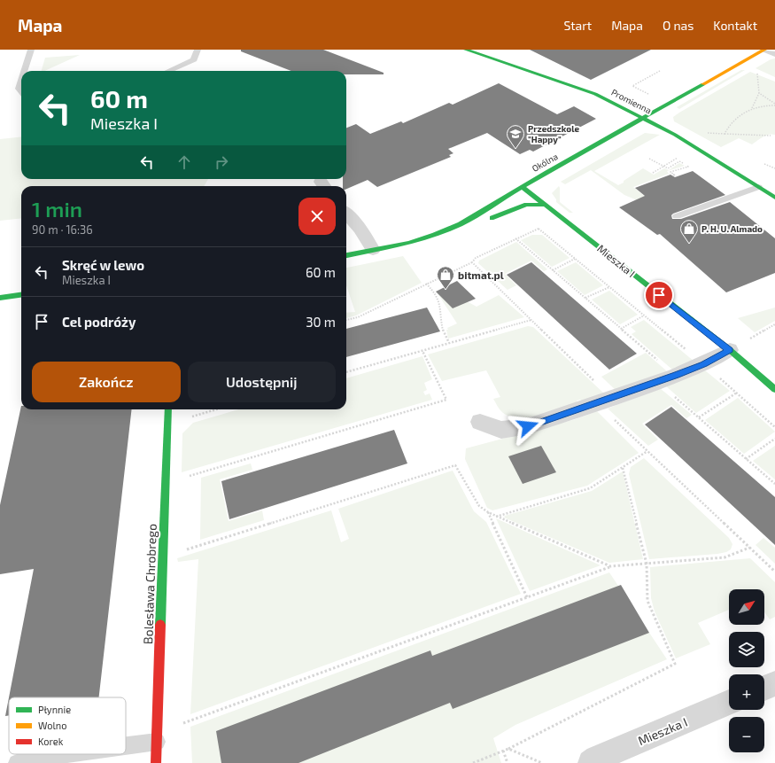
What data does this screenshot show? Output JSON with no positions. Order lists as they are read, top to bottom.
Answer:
{
  "streets": {
    "street": [
      "Promienna",
      "Okólna",
      "Mieszka I",
      "Bolesława Chrobrego"
    ]
  },
  "crossings": [
    ["Promienna", "Okólna"],
    ["Okólna", "Mieszka I"]
  ],
  "places": {
    "school or university": ["Przedszkole \"Happy\""],
    "shop": ["P. H. U. Almado", "bitmat.pl"]
  },
  "legend": ["Płynnie", "Wolno", "Korek"],
  "north": "top right",
  "page": {
    "header": "Mapa",
    "nav": [
      "Start",
      "Mapa",
      "O nas",
      "Kontakt"
    ],
    "turn": ["60 m", "Mieszka I"],
    "heading": ["1 min", "90 m · 16:36"],
    "list": [
      {
        "name": "Skręć w lewo",
        "note": "Mieszka I",
        "value": "60 m"
      },
      {
        "name": "Cel podróży",
        "value": "30 m"
      }
    ],
    "buttons": ["Zakończ", "Udostępnij"],
    "map_buttons": ["+", "−"]
  }
}
